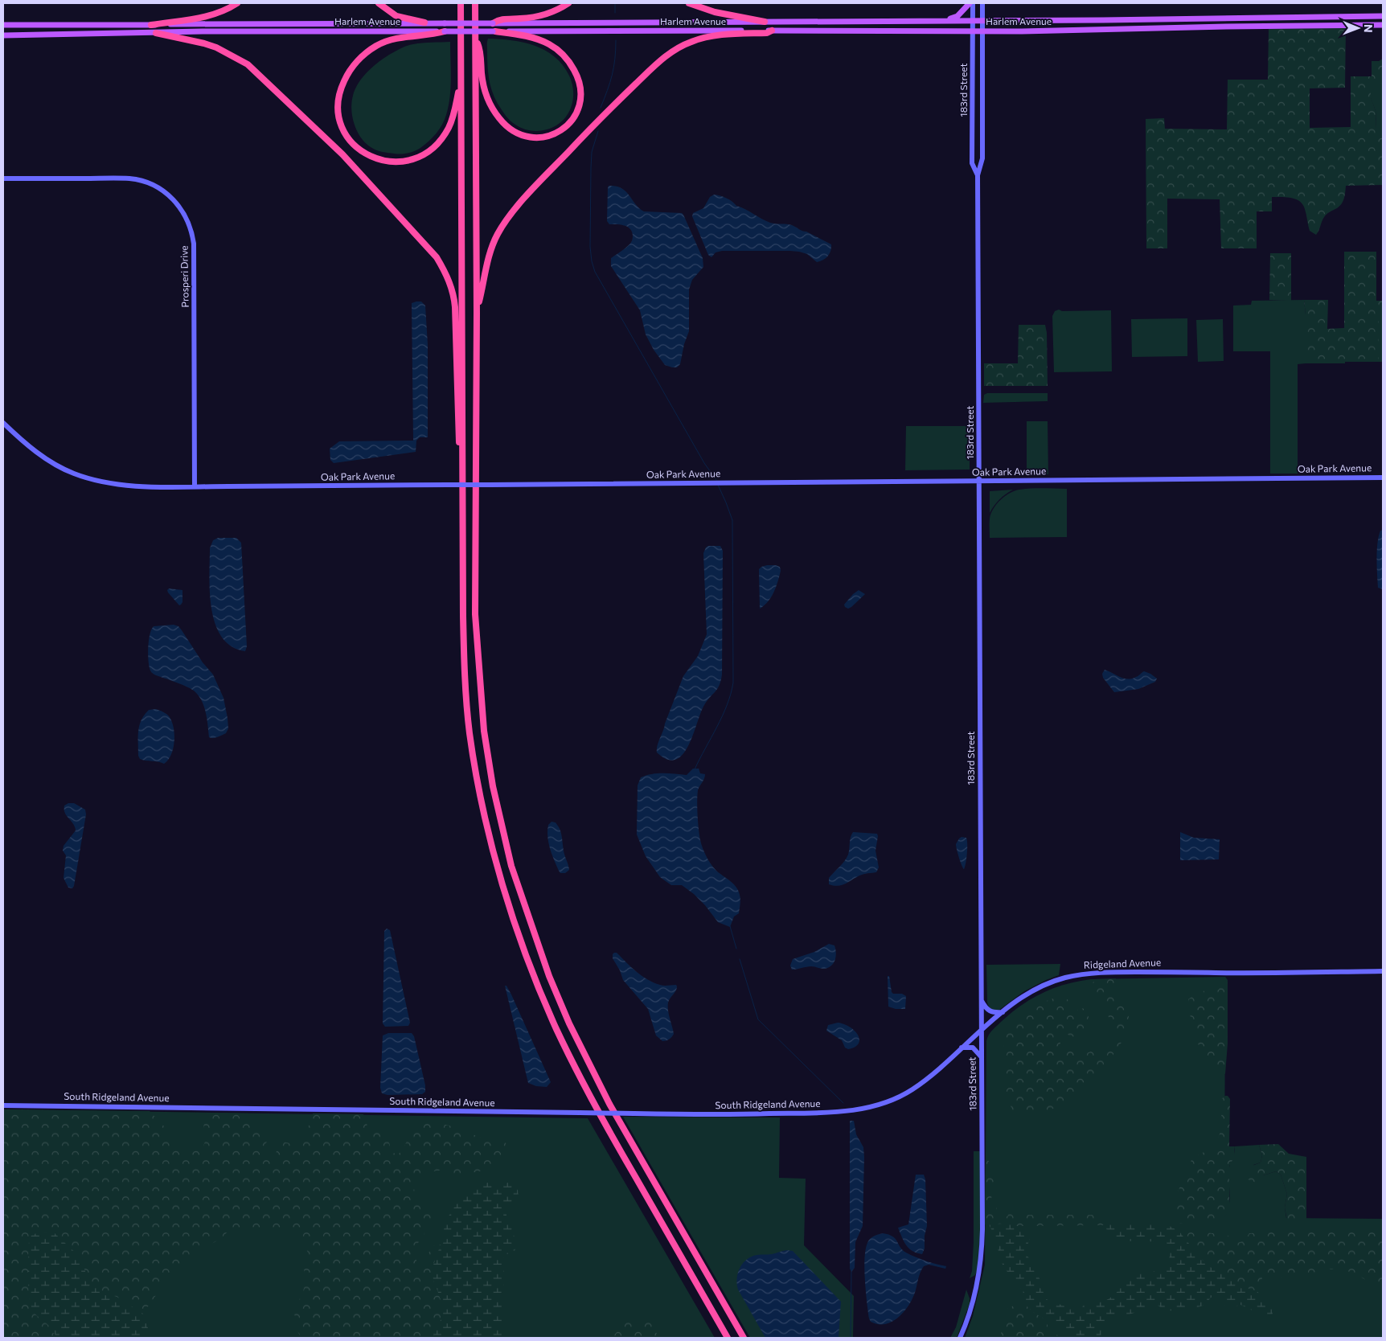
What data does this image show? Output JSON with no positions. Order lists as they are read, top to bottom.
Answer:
{
  "streets": {
    "main road": ["Harlem Avenue"],
    "street": [
      "183rd Street",
      "Prosperi Drive",
      "Oak Park Avenue",
      "Ridgeland Avenue",
      "South Ridgeland Avenue"
    ]
  },
  "crossings": [
    ["Harlem Avenue", "183rd Street"],
    ["183rd Street", "Oak Park Avenue"],
    ["183rd Street", "Ridgeland Avenue"],
    ["Prosperi Drive", "Oak Park Avenue"],
    ["Ridgeland Avenue", "South Ridgeland Avenue"]
  ],
  "north": "right"
}
